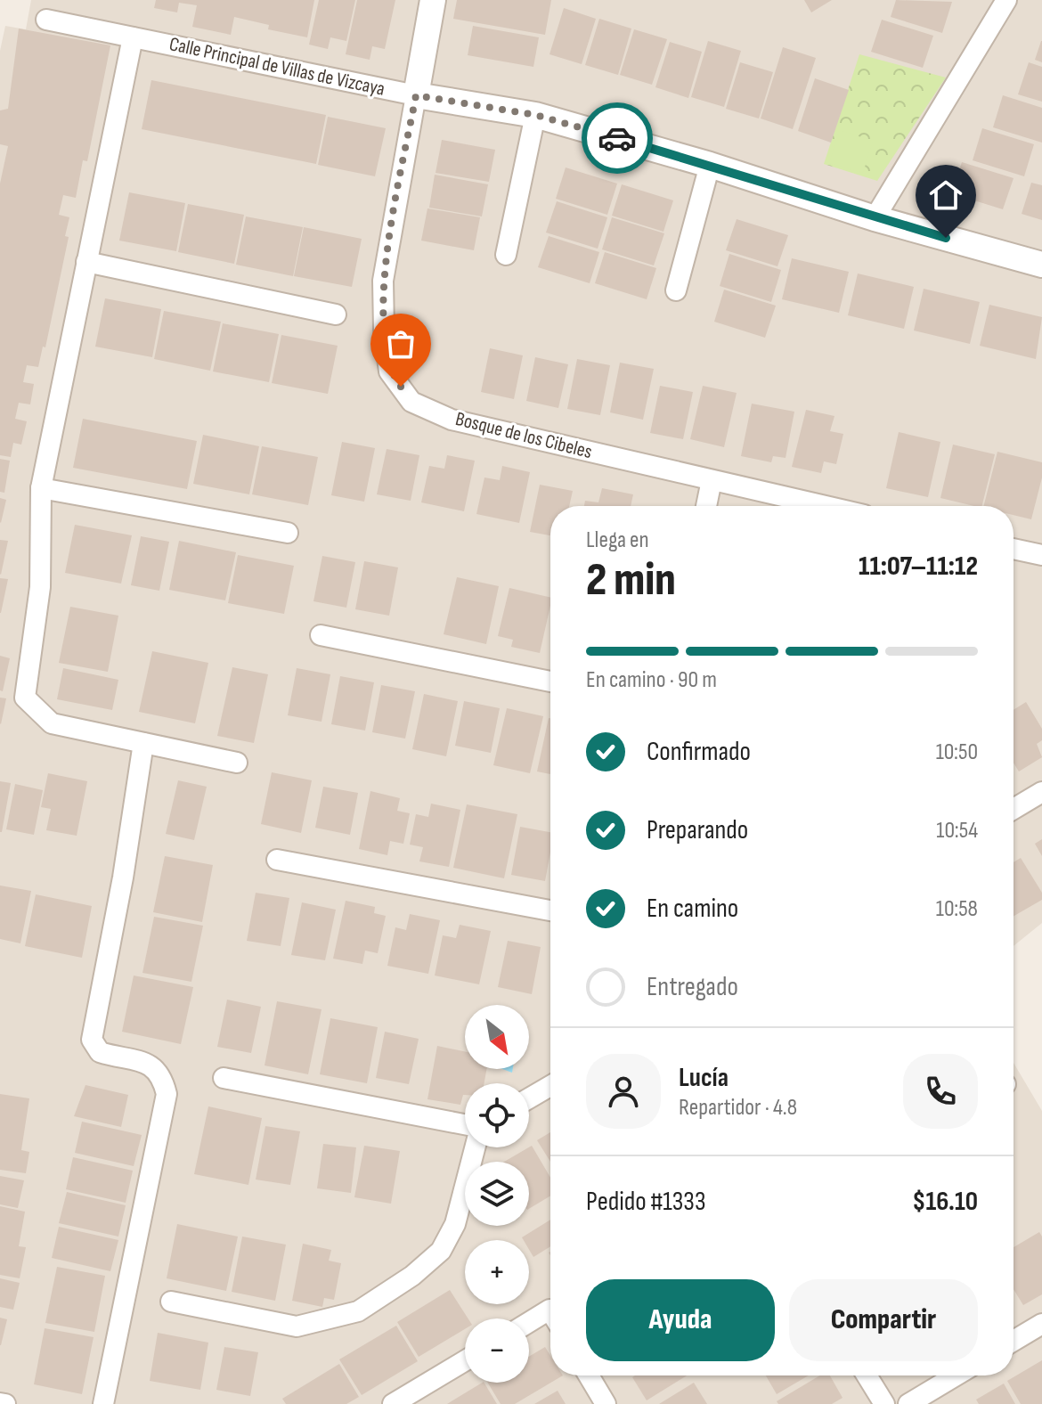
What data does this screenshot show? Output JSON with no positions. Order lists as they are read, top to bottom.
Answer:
{
  "streets": {
    "street": ["Calle Principal de Villas de Vizcaya", "Bosque de los Cibeles"]
  },
  "crossings": [
    ["Calle Principal de Villas de Vizcaya", "Bosque de los Cibeles"]
  ],
  "north": "bottom right",
  "page": {
    "heading": ["2 min", "Llega en", "11:07–11:12"],
    "panel": [
      "Lucía",
      "Repartidor · 4.8",
      "Pedido #1333",
      "$16.10"
    ],
    "bar": "En camino · 90 m",
    "list": [
      ["Confirmado", "10:50"],
      ["Preparando", "10:54"],
      ["En camino", "10:58"],
      "Entregado"
    ],
    "map_buttons": ["+", "−"],
    "buttons": ["Ayuda", "Compartir"]
  }
}
